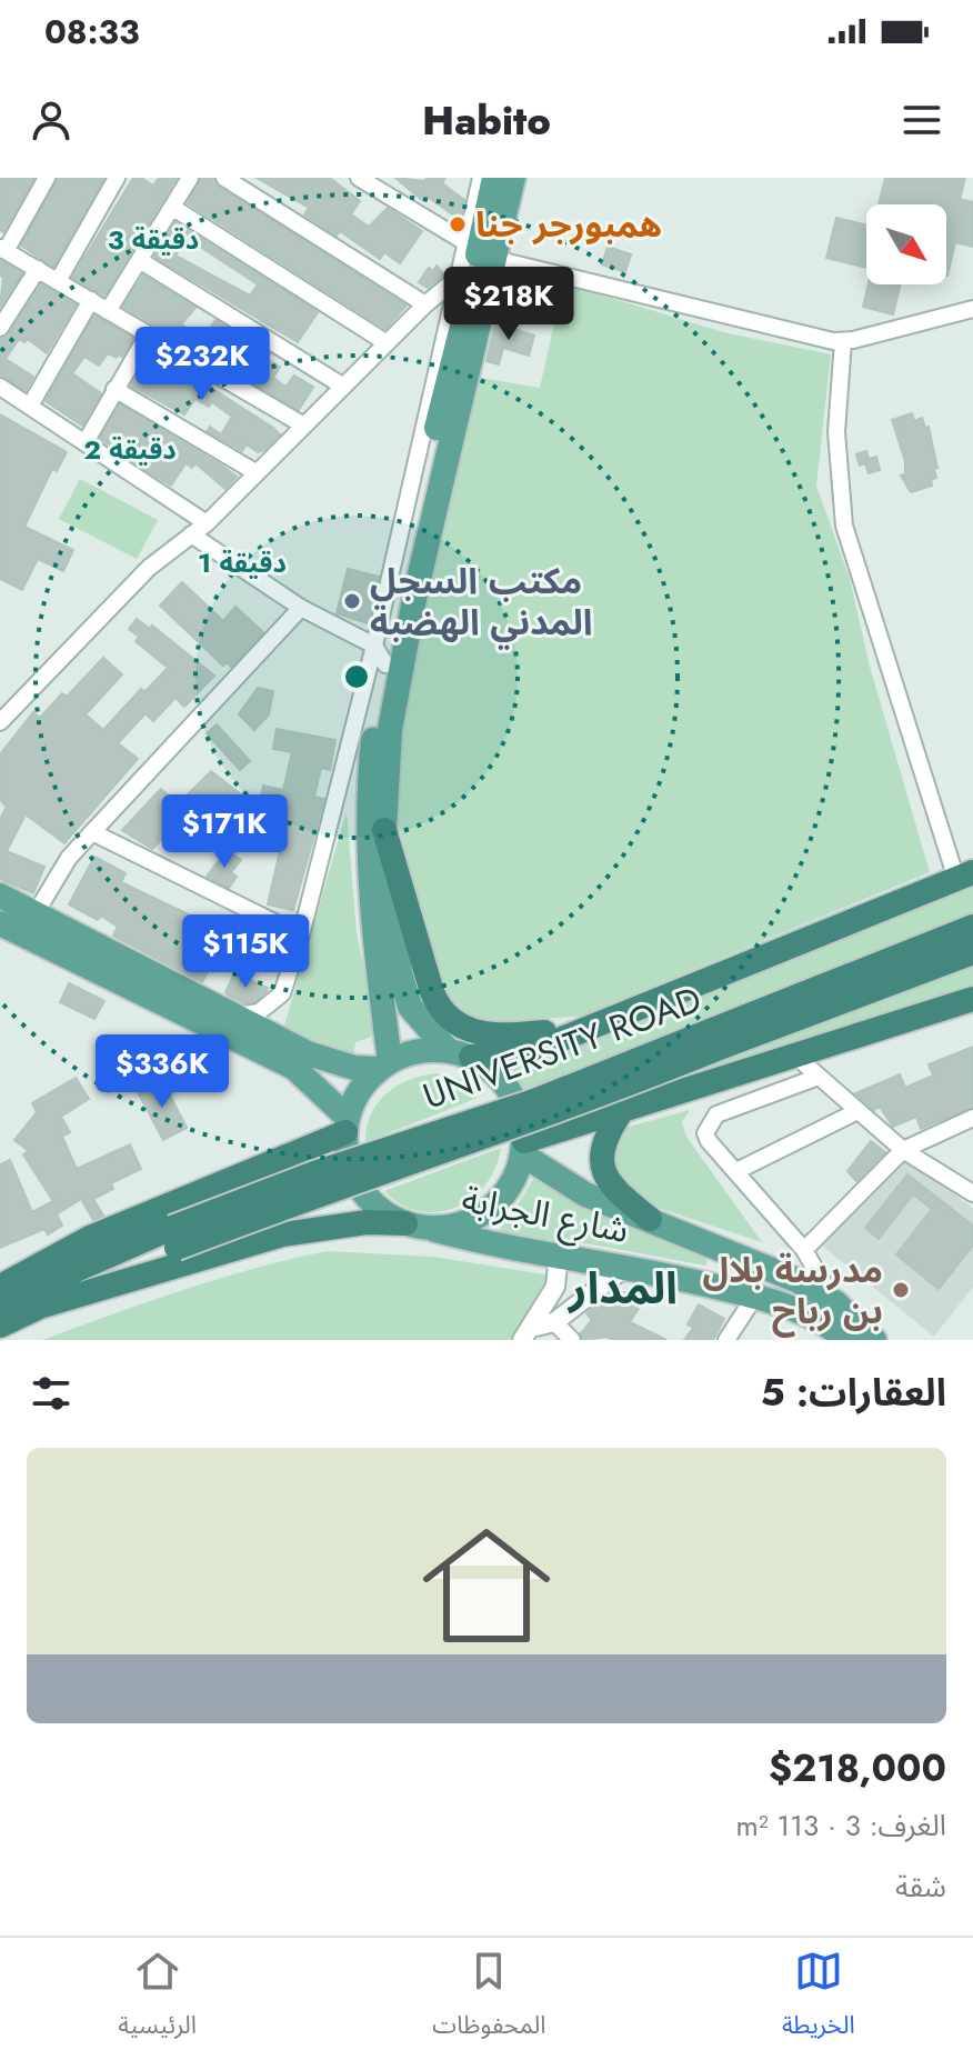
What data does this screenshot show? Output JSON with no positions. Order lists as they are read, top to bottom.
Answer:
{
  "streets": {
    "highway": ["UNIVERSITY ROAD"],
    "main road": ["شارع الجرابة"]
  },
  "districts": ["المدار"],
  "places": ["همبورجر جنا", "مكتب السجل المدني الهضبة", "مدرسة بلال بن رباح"],
  "north": "bottom right",
  "page": {
    "status": "08:33",
    "header": "Habito",
    "price": [
      "$218K",
      "$232K",
      "$171K",
      "$115K",
      "$336K"
    ],
    "heading": "العقارات: 5",
    "list": [
      {
        "name": "$218,000",
        "note": "الغرف: 3 · 113 m² · شقة"
      }
    ],
    "tabs": ["الخريطة", "المحفوظات", "الرئيسية"]
  },
  "rings": ["3 دقيقة", "2 دقيقة", "1 دقيقة"]
}
